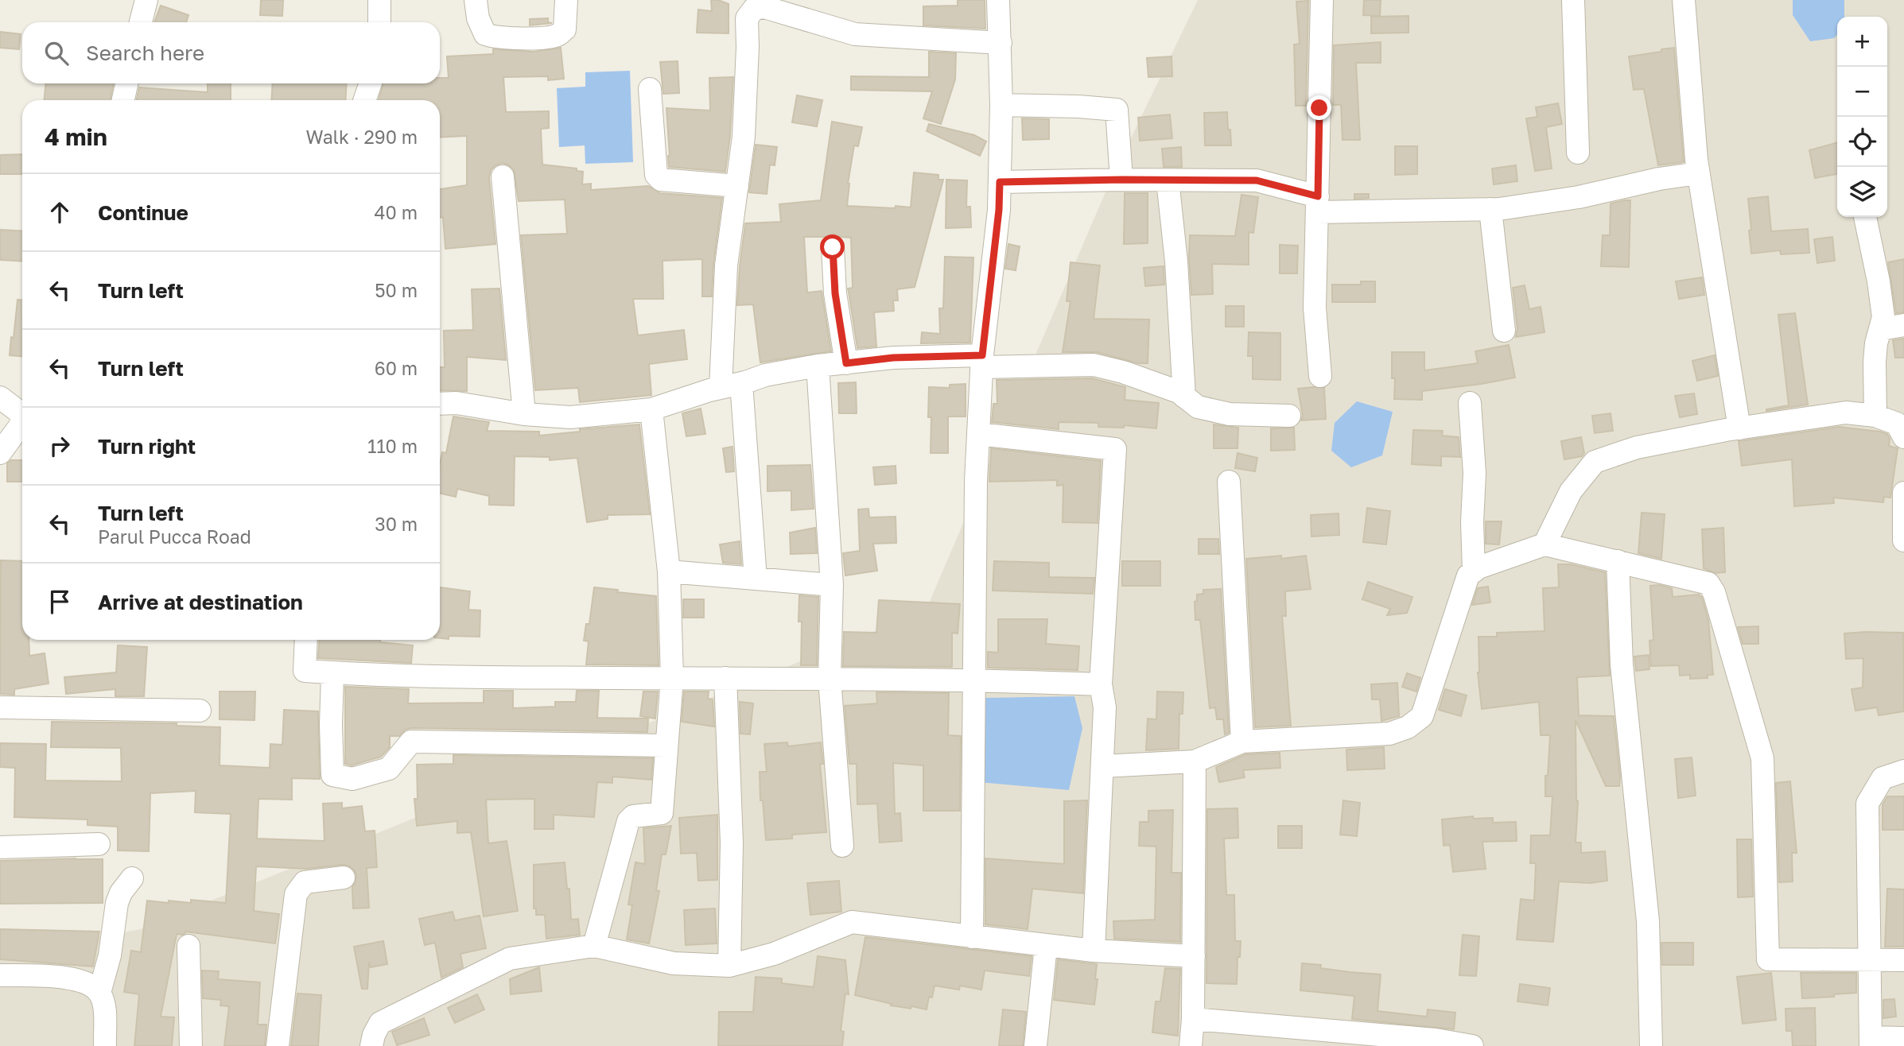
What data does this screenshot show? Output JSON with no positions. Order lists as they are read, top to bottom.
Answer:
{
  "page": {
    "map_buttons": ["+", "−"],
    "search": "Search here",
    "heading": ["4 min", "Walk · 290 m"],
    "list": [
      ["Continue", "40 m"],
      ["Turn left", "50 m"],
      ["Turn left", "60 m"],
      ["Turn right", "110 m"],
      ["Turn left", "Parul Pucca Road", "30 m"],
      "Arrive at destination"
    ]
  }
}
